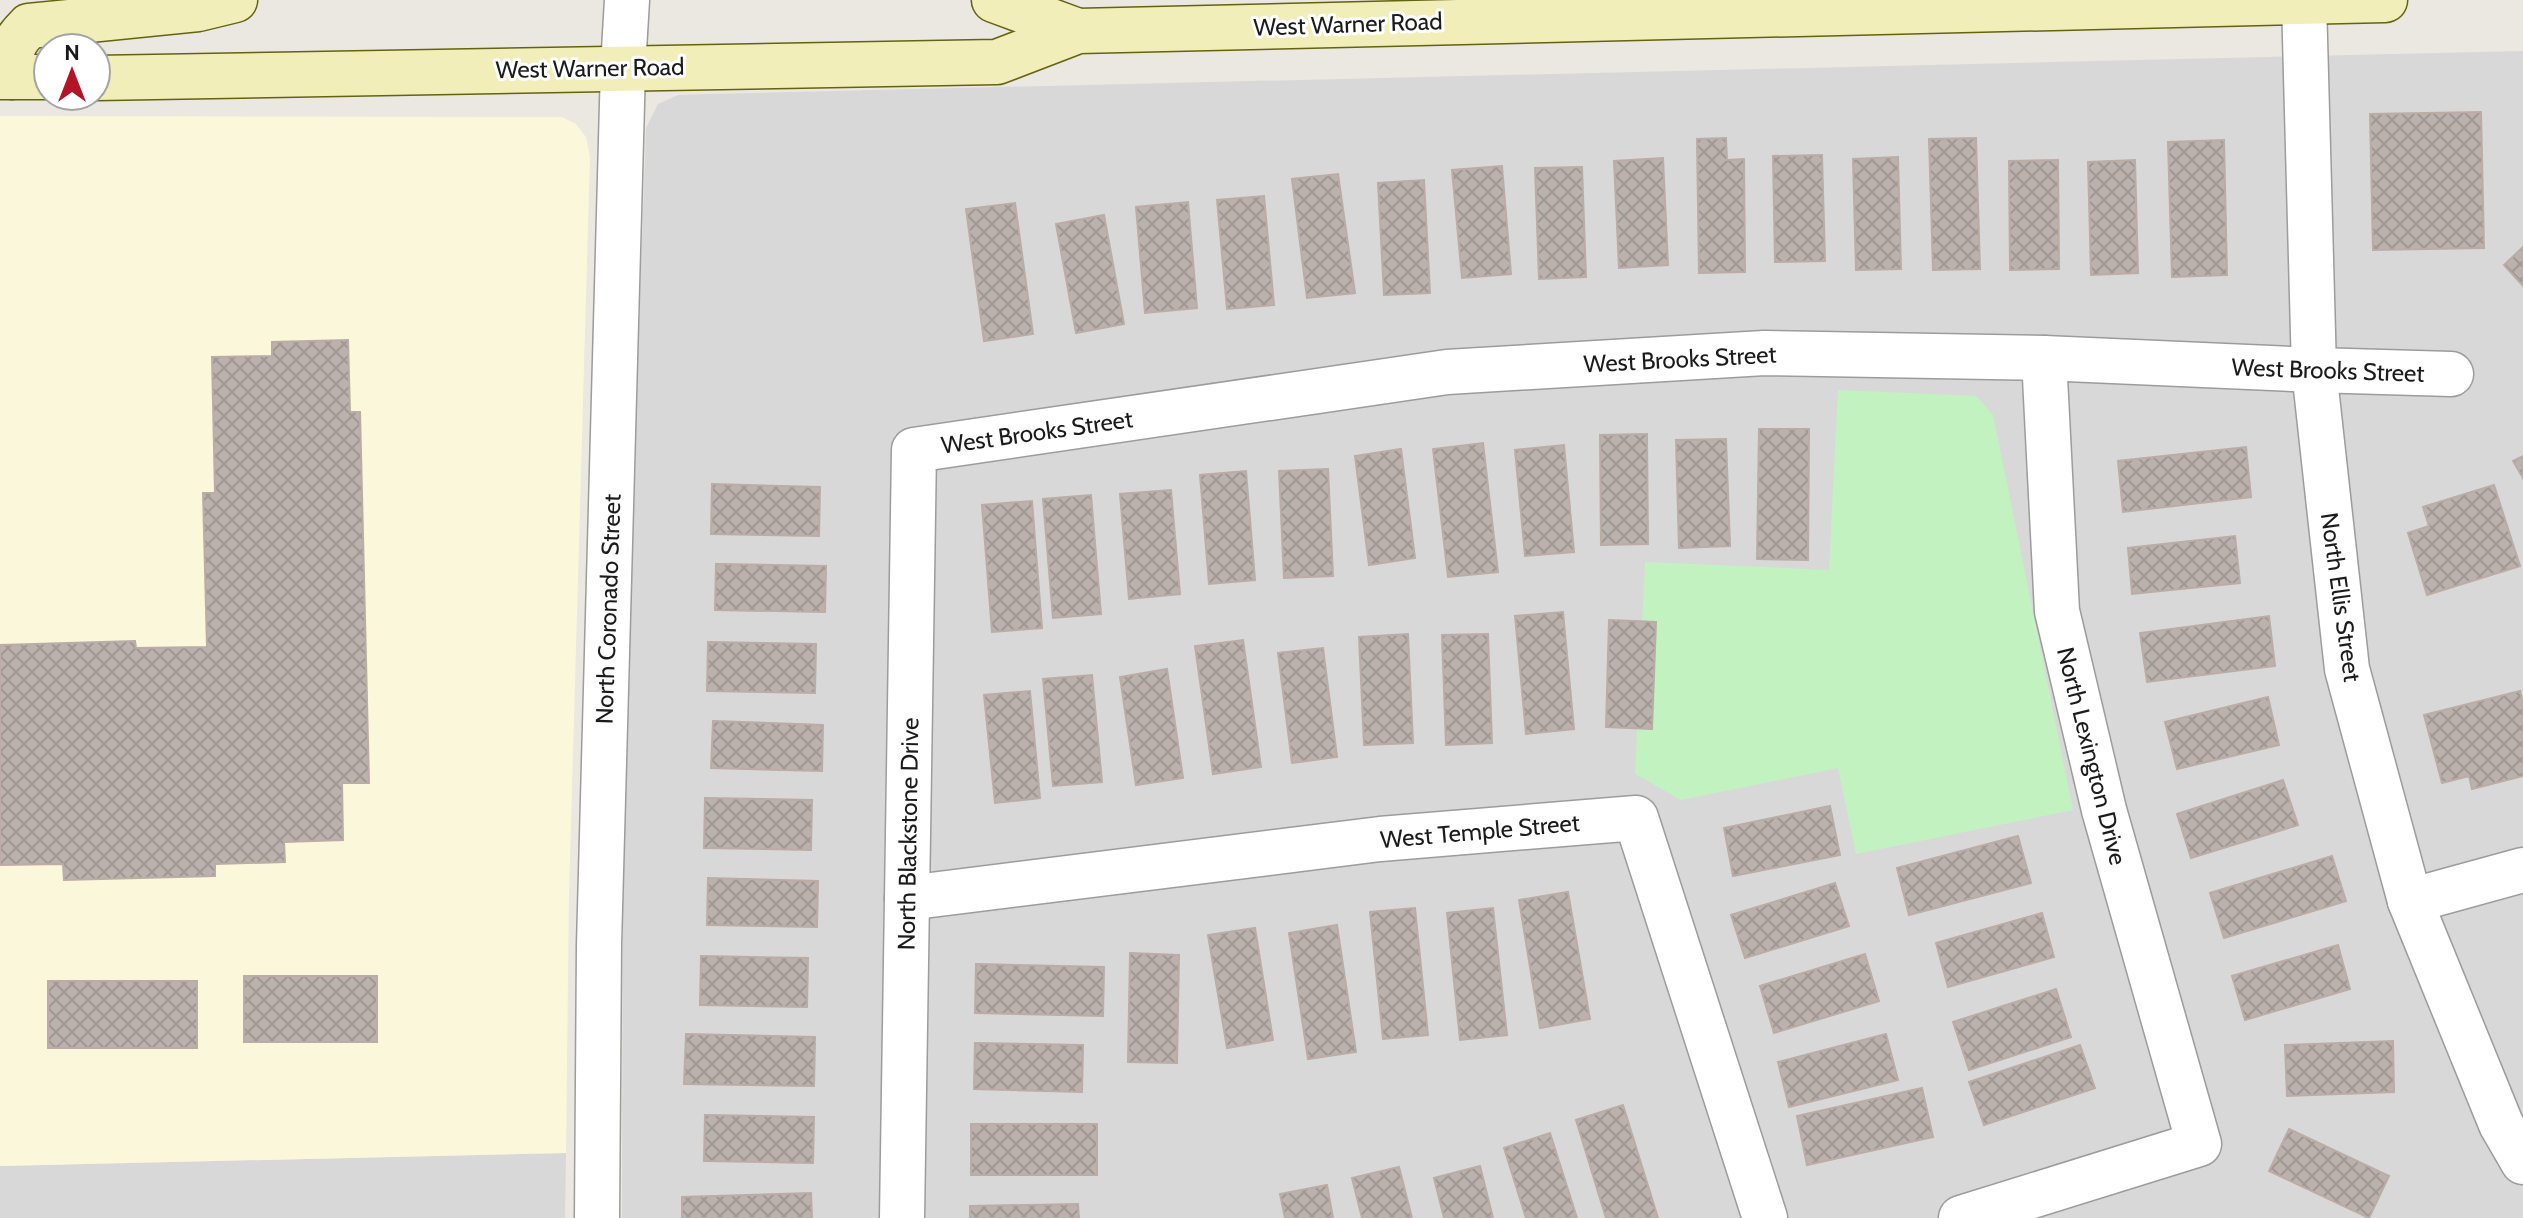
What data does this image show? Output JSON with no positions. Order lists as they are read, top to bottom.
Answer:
{
  "streets": {
    "main road": ["West Warner Road"],
    "street": [
      "West Brooks Street",
      "North Ellis Street",
      "North Coronado Street",
      "North Lexington Drive",
      "West Temple Street",
      "North Blackstone Drive"
    ]
  },
  "crossings": [
    ["West Warner Road", "North Ellis Street"],
    ["West Warner Road", "North Coronado Street"],
    ["West Brooks Street", "North Ellis Street"],
    ["West Brooks Street", "North Lexington Drive"],
    ["West Brooks Street", "North Blackstone Drive"],
    ["West Temple Street", "North Blackstone Drive"]
  ],
  "north": "top"
}
